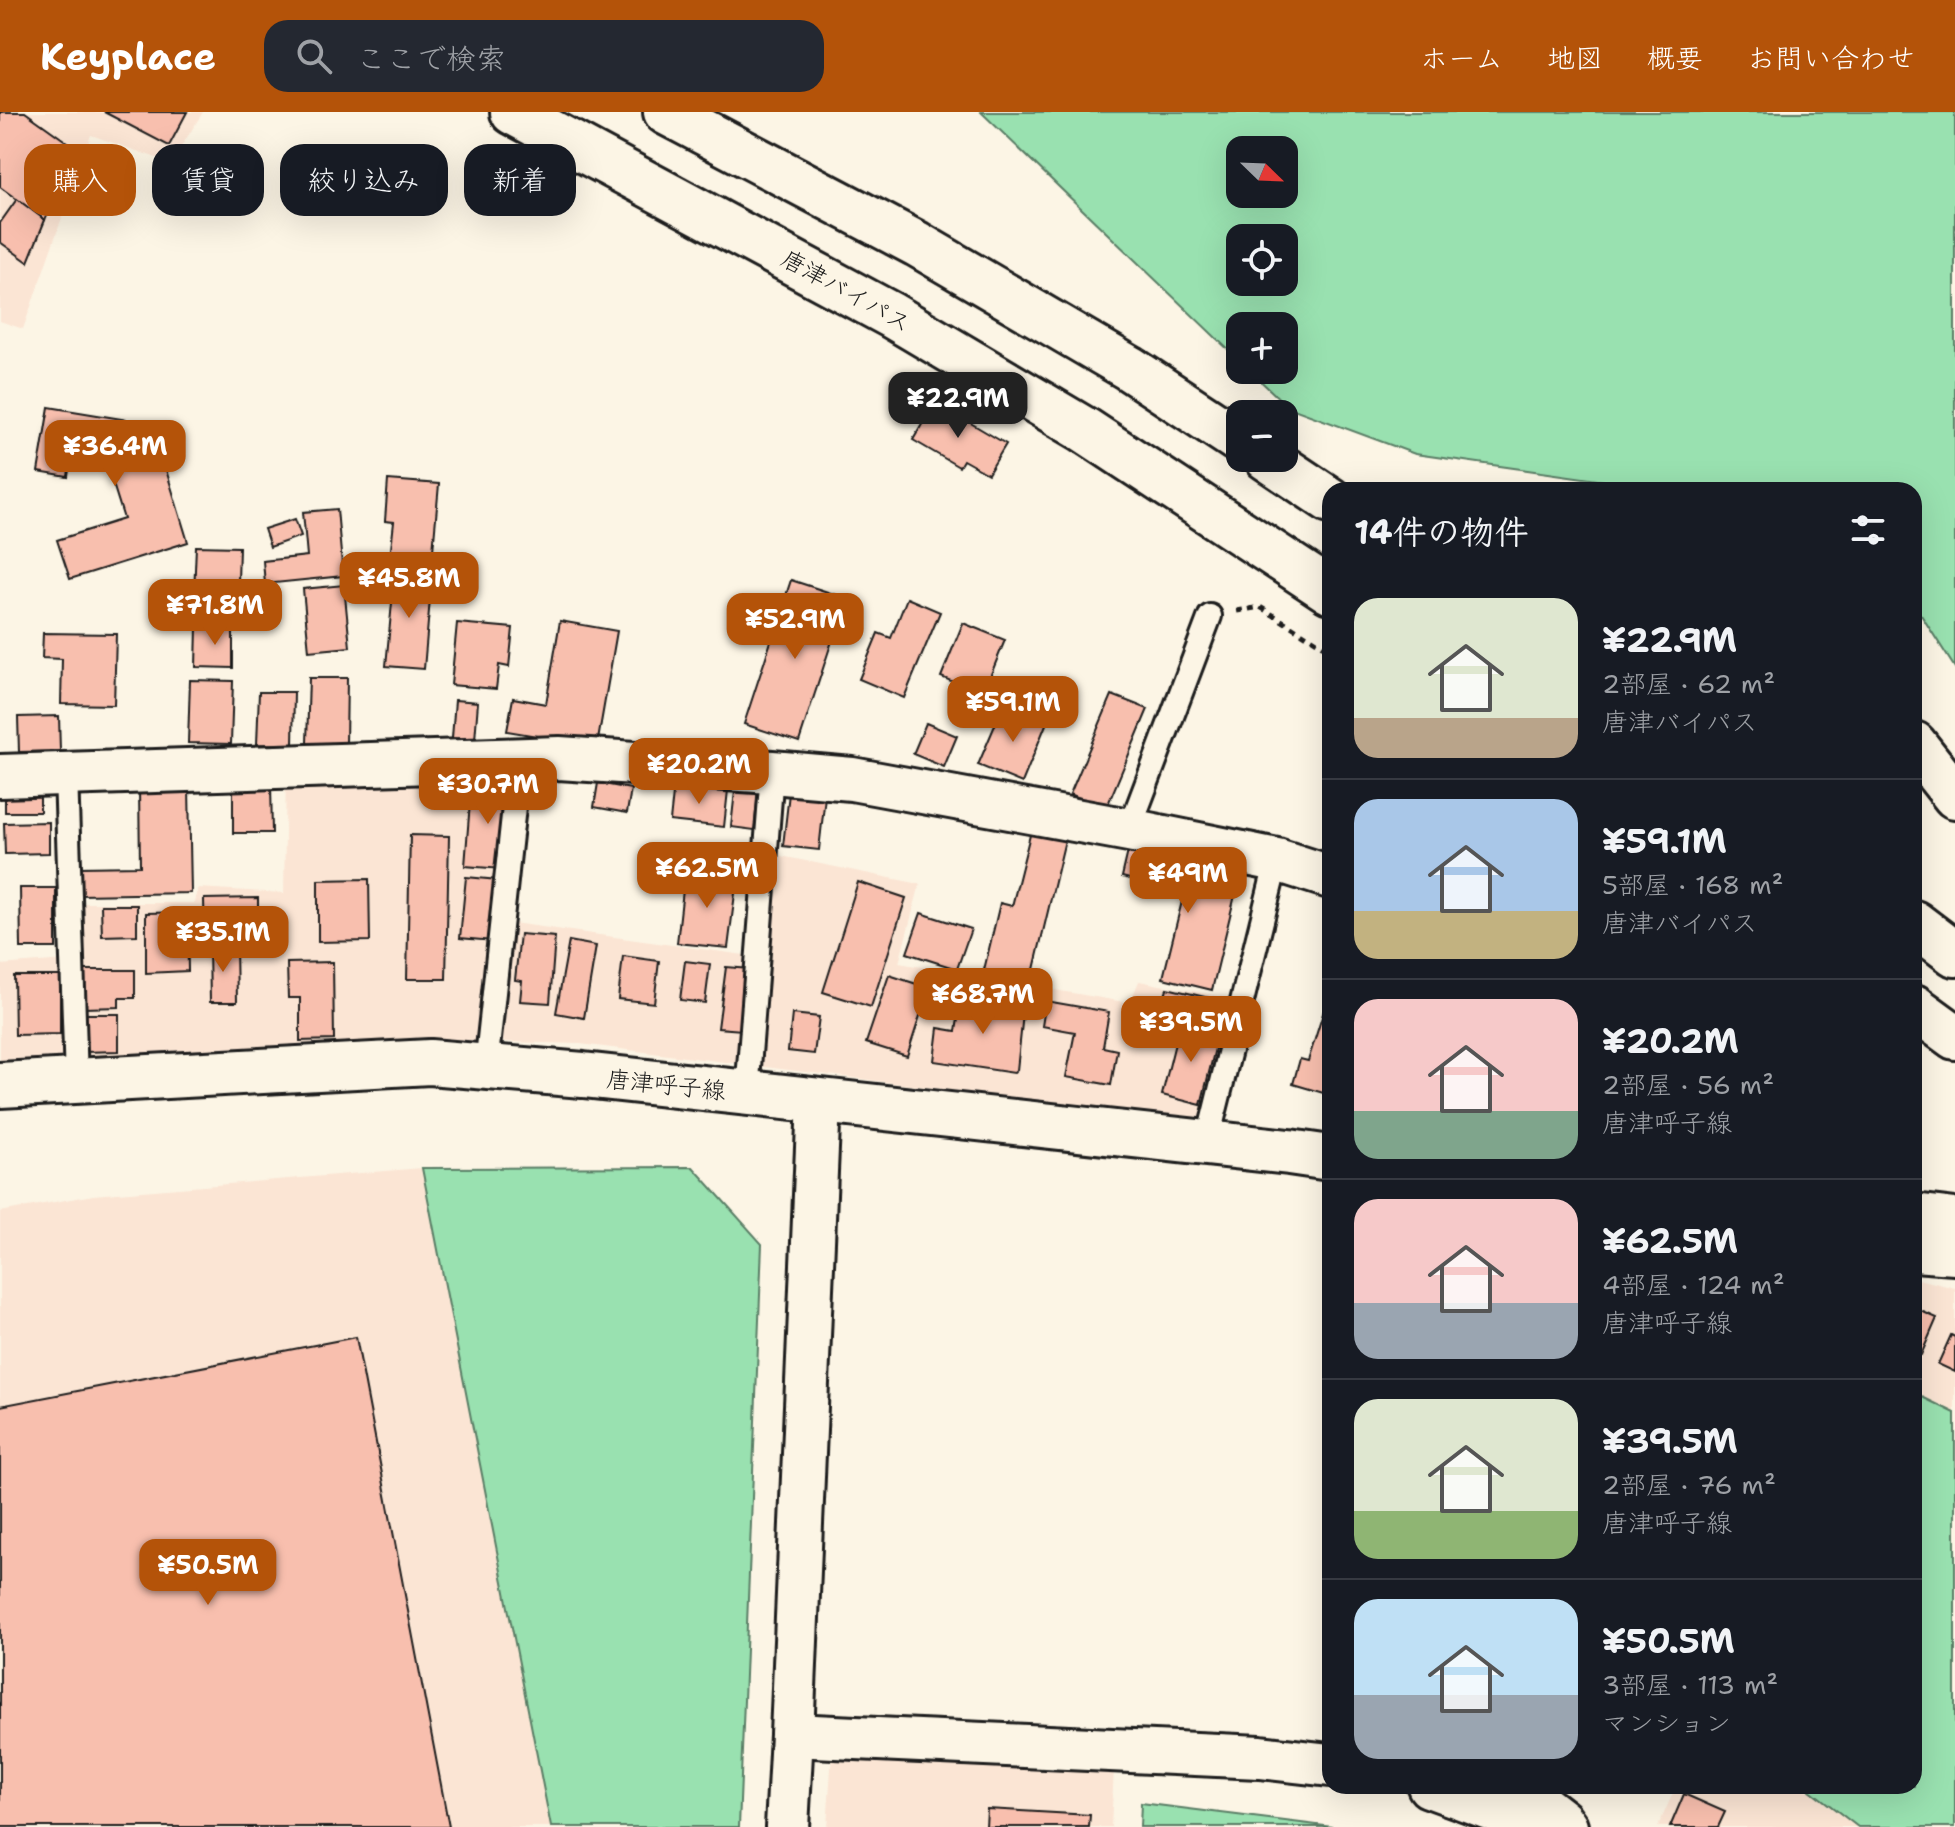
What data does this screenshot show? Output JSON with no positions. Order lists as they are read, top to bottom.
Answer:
{
  "streets": {
    "main road": ["唐津バイパス", "唐津呼子線"]
  },
  "north": "bottom right",
  "page": {
    "header": "Keyplace",
    "search": "ここで検索",
    "nav": [
      "ホーム",
      "地図",
      "概要",
      "お問い合わせ"
    ],
    "map_buttons": ["+", "−"],
    "chip": [
      "購入",
      "賃貸",
      "絞り込み",
      "新着"
    ],
    "price": [
      "¥22.9M",
      "¥36.4M",
      "¥45.8M",
      "¥71.8M",
      "¥52.9M",
      "¥59.1M",
      "¥20.2M",
      "¥30.7M",
      "¥62.5M",
      "¥49M",
      "¥35.1M",
      "¥68.7M",
      "¥39.5M",
      "¥50.5M"
    ],
    "heading": "14件の物件",
    "list": [
      {
        "name": "¥22.9M",
        "note": "2部屋 · 62 m² · 唐津バイパス"
      },
      {
        "name": "¥59.1M",
        "note": "5部屋 · 168 m² · 唐津バイパス"
      },
      {
        "name": "¥20.2M",
        "note": "2部屋 · 56 m² · 唐津呼子線"
      },
      {
        "name": "¥62.5M",
        "note": "4部屋 · 124 m² · 唐津呼子線"
      },
      {
        "name": "¥39.5M",
        "note": "2部屋 · 76 m² · 唐津呼子線"
      },
      {
        "name": "¥50.5M",
        "note": "3部屋 · 113 m² · マンション"
      }
    ]
  }
}
